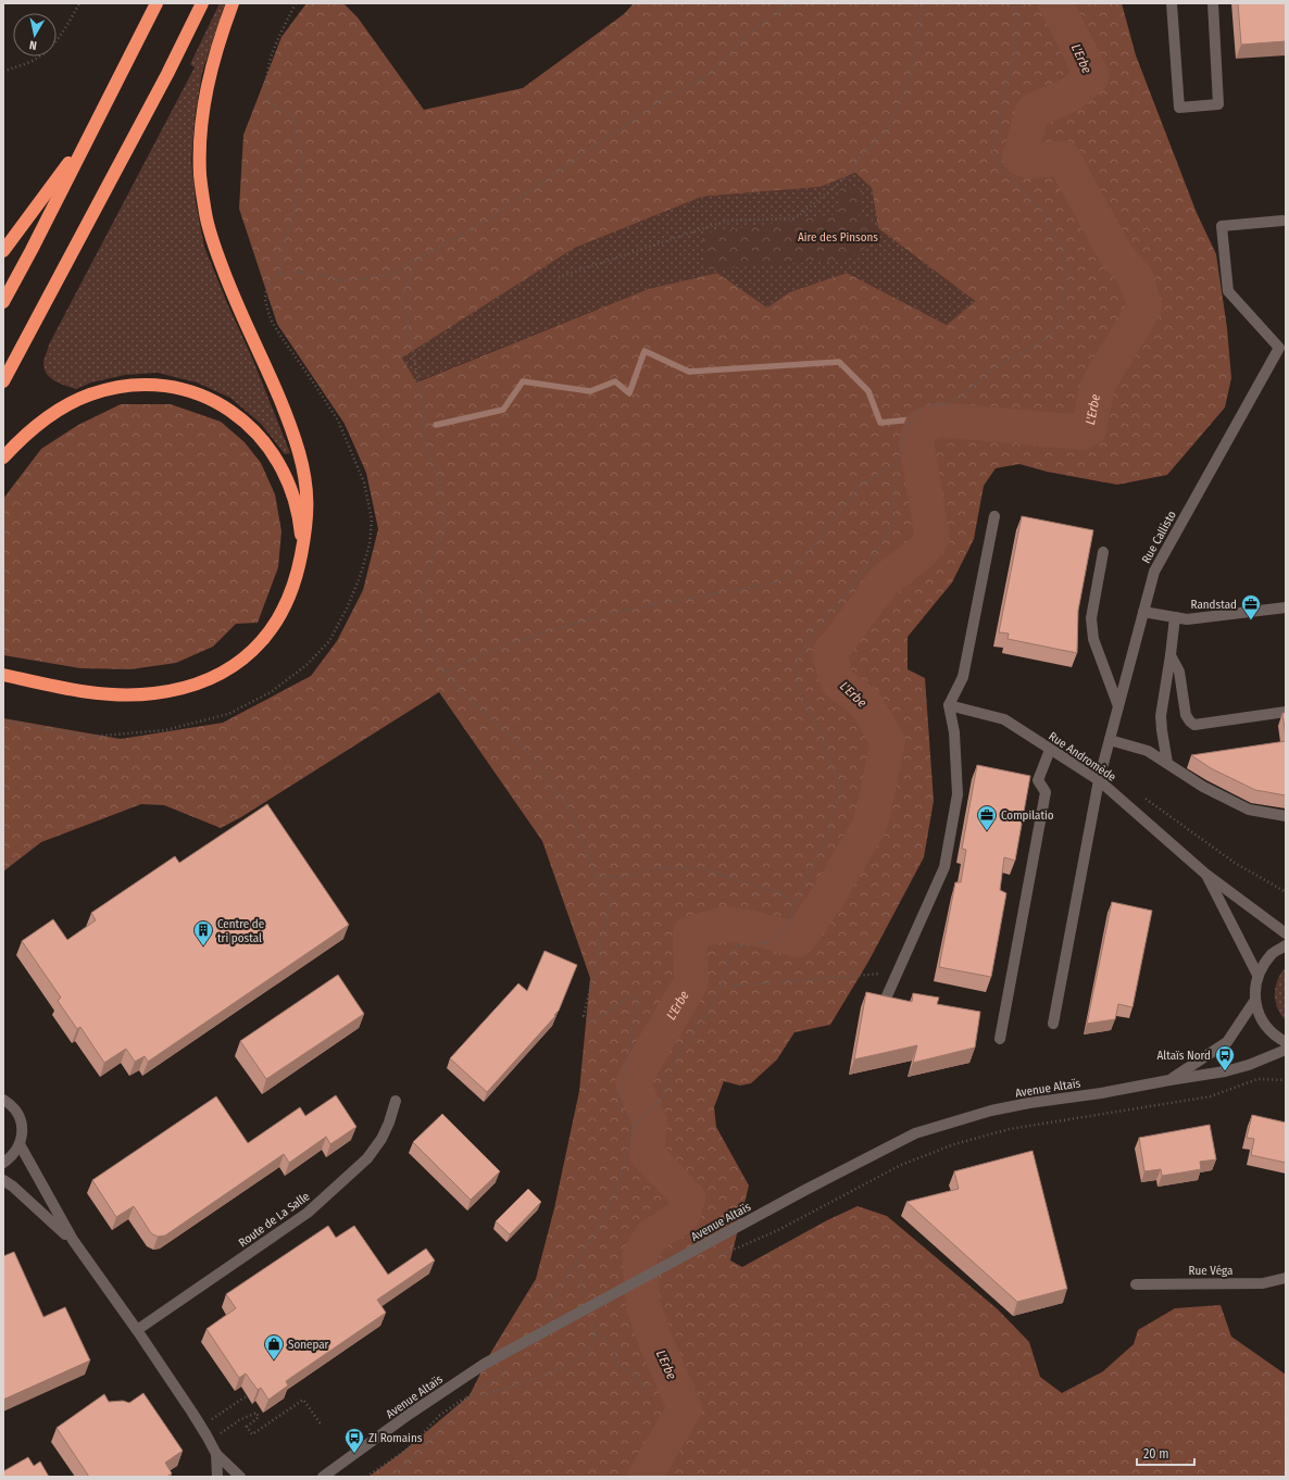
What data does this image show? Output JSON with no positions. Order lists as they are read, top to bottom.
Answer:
{
  "streets": {
    "street": [
      "Rue Callisto",
      "Rue Andromède",
      "Avenue Altaïs",
      "Route de La Salle",
      "Rue Véga"
    ]
  },
  "crossings": [
    ["Rue Callisto", "Rue Andromède"]
  ],
  "water": ["L'Erbe"],
  "parks": ["Aire des Pinsons"],
  "places": {
    "office": ["Randstad", "Compilatio"],
    "building": ["Centre de tri postal"],
    "bus stop": ["Altaïs Nord", "ZI Romains"],
    "shop": ["Sonepar"]
  },
  "scale_bar": "20 m",
  "north": "bottom"
}
